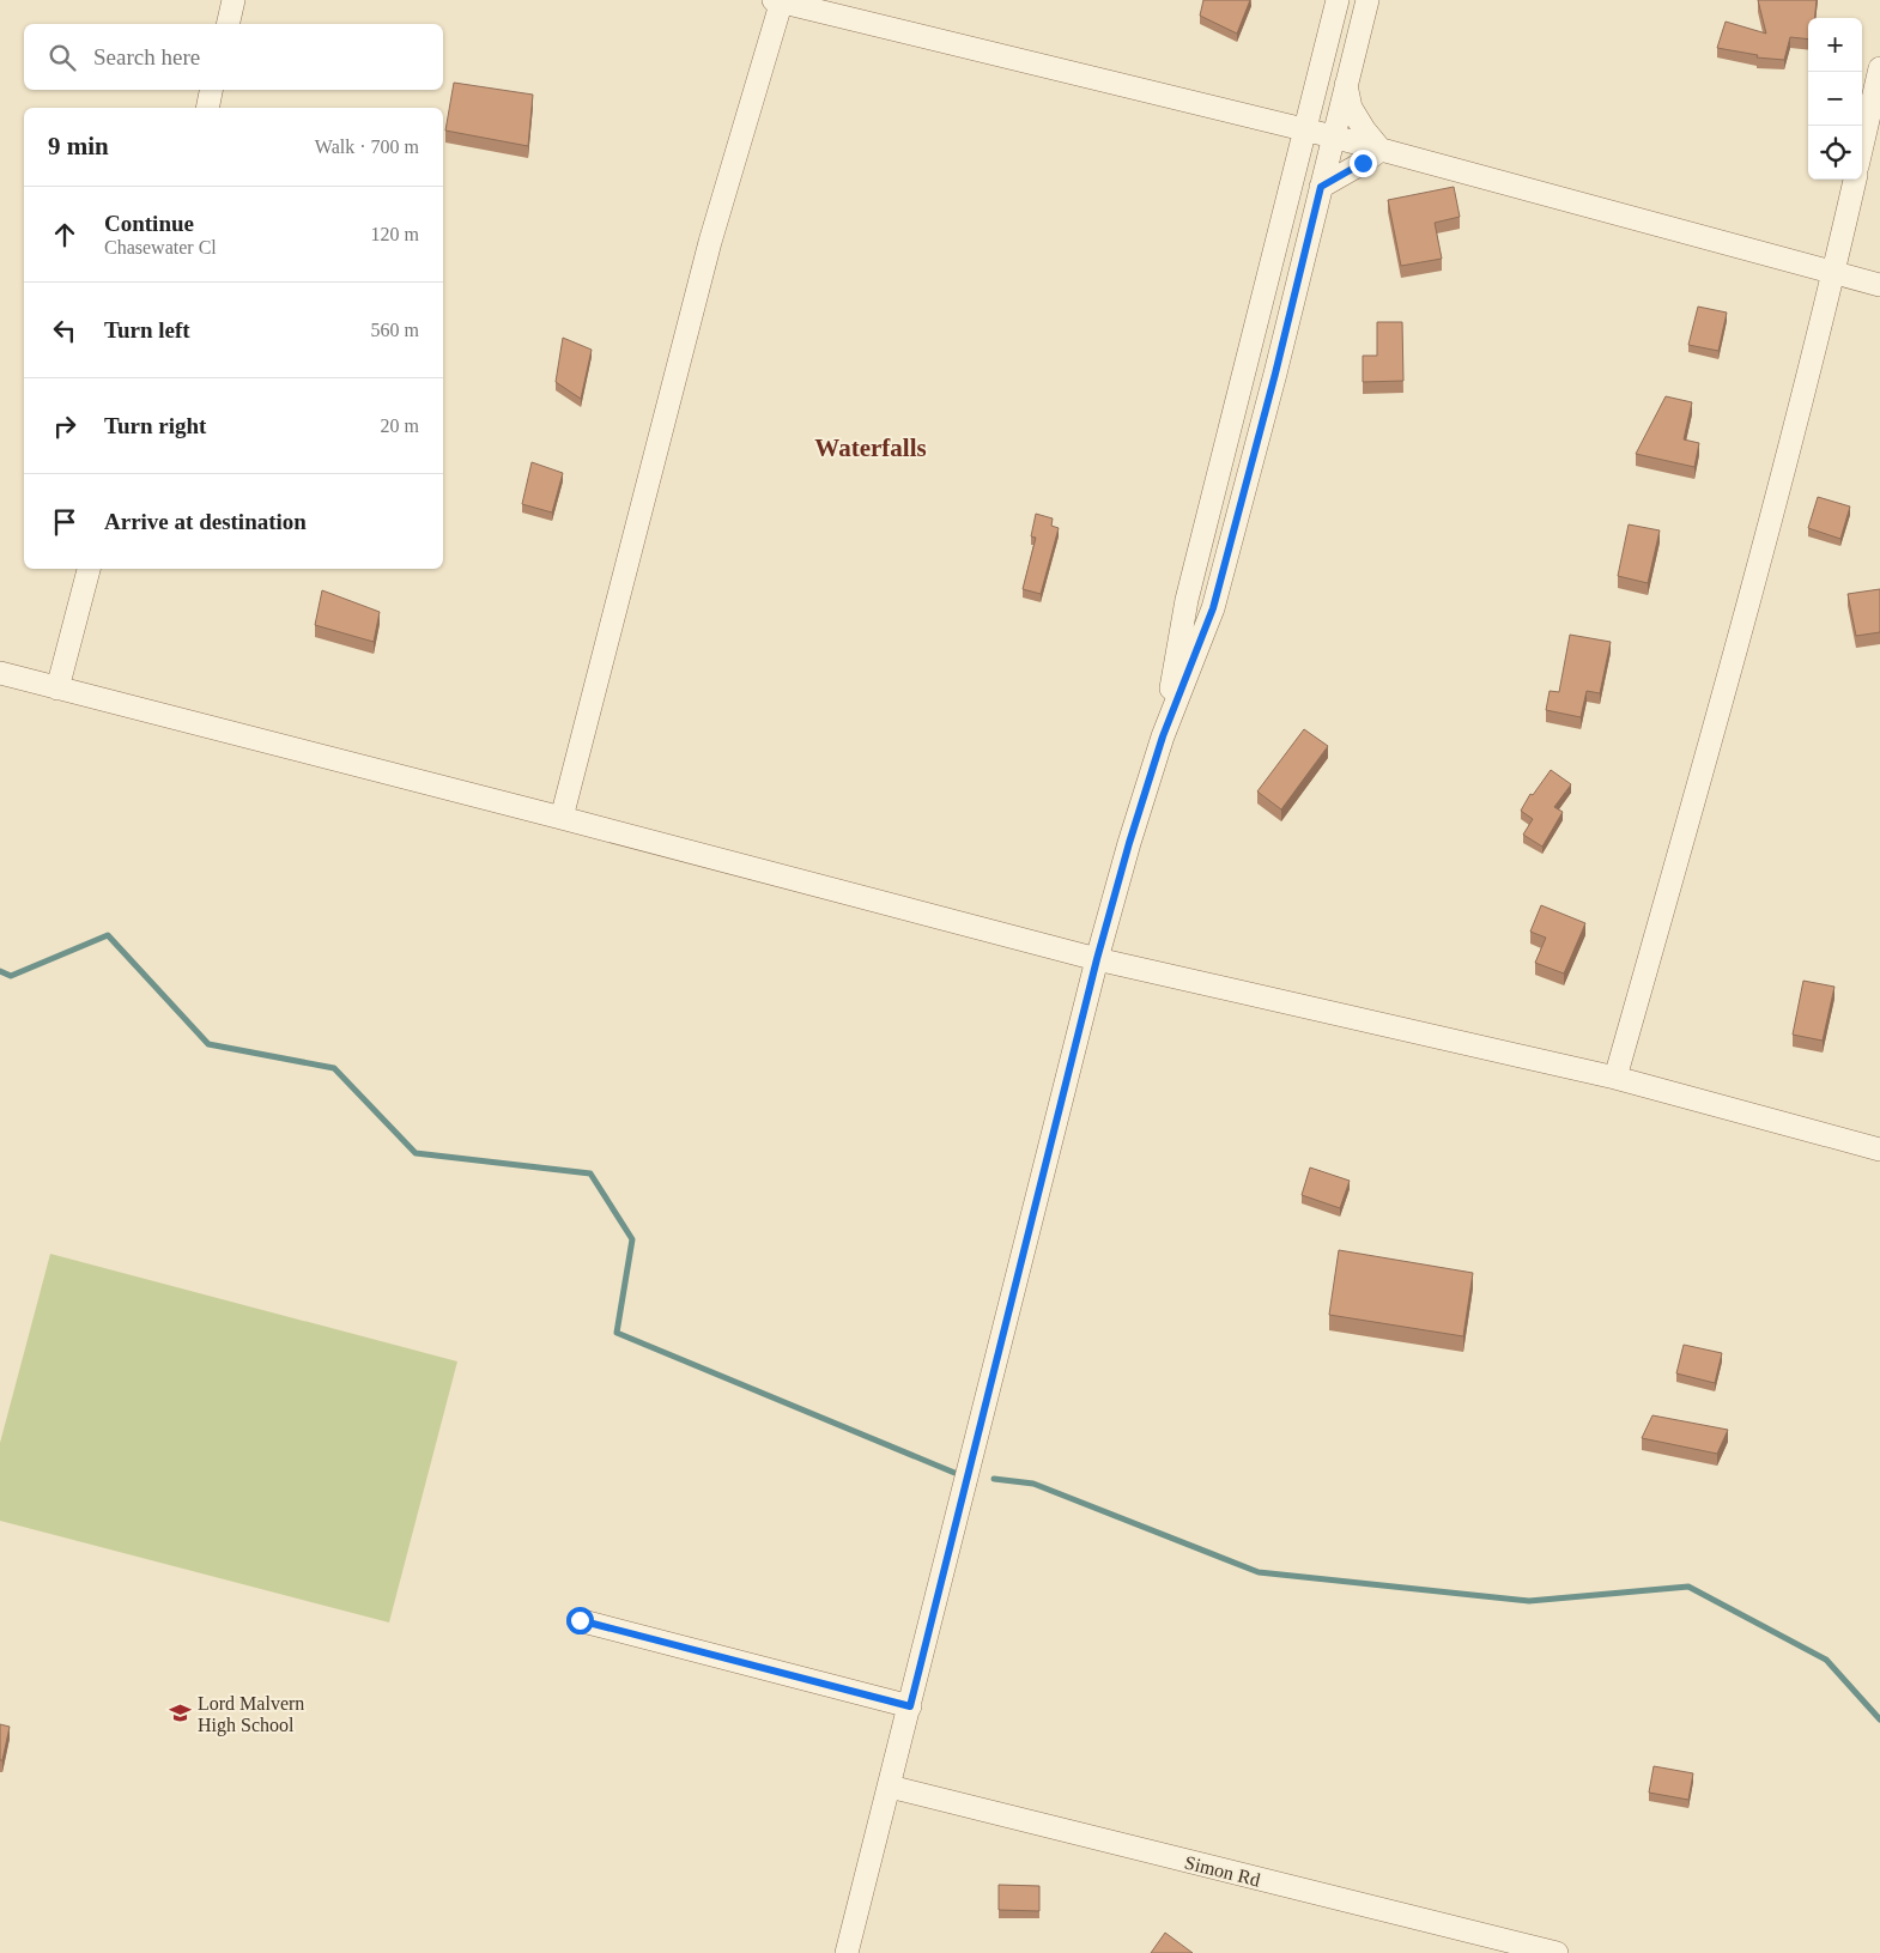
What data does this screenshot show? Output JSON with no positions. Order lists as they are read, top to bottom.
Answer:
{
  "streets": {
    "street": ["Simon Rd"]
  },
  "districts": ["Waterfalls"],
  "places": {
    "school or university": ["Lord Malvern High School"]
  },
  "page": {
    "map_buttons": ["+", "−"],
    "search": "Search here",
    "heading": ["9 min", "Walk · 700 m"],
    "list": [
      ["Continue", "Chasewater Cl", "120 m"],
      ["Turn left", "560 m"],
      ["Turn right", "20 m"],
      "Arrive at destination"
    ]
  }
}
